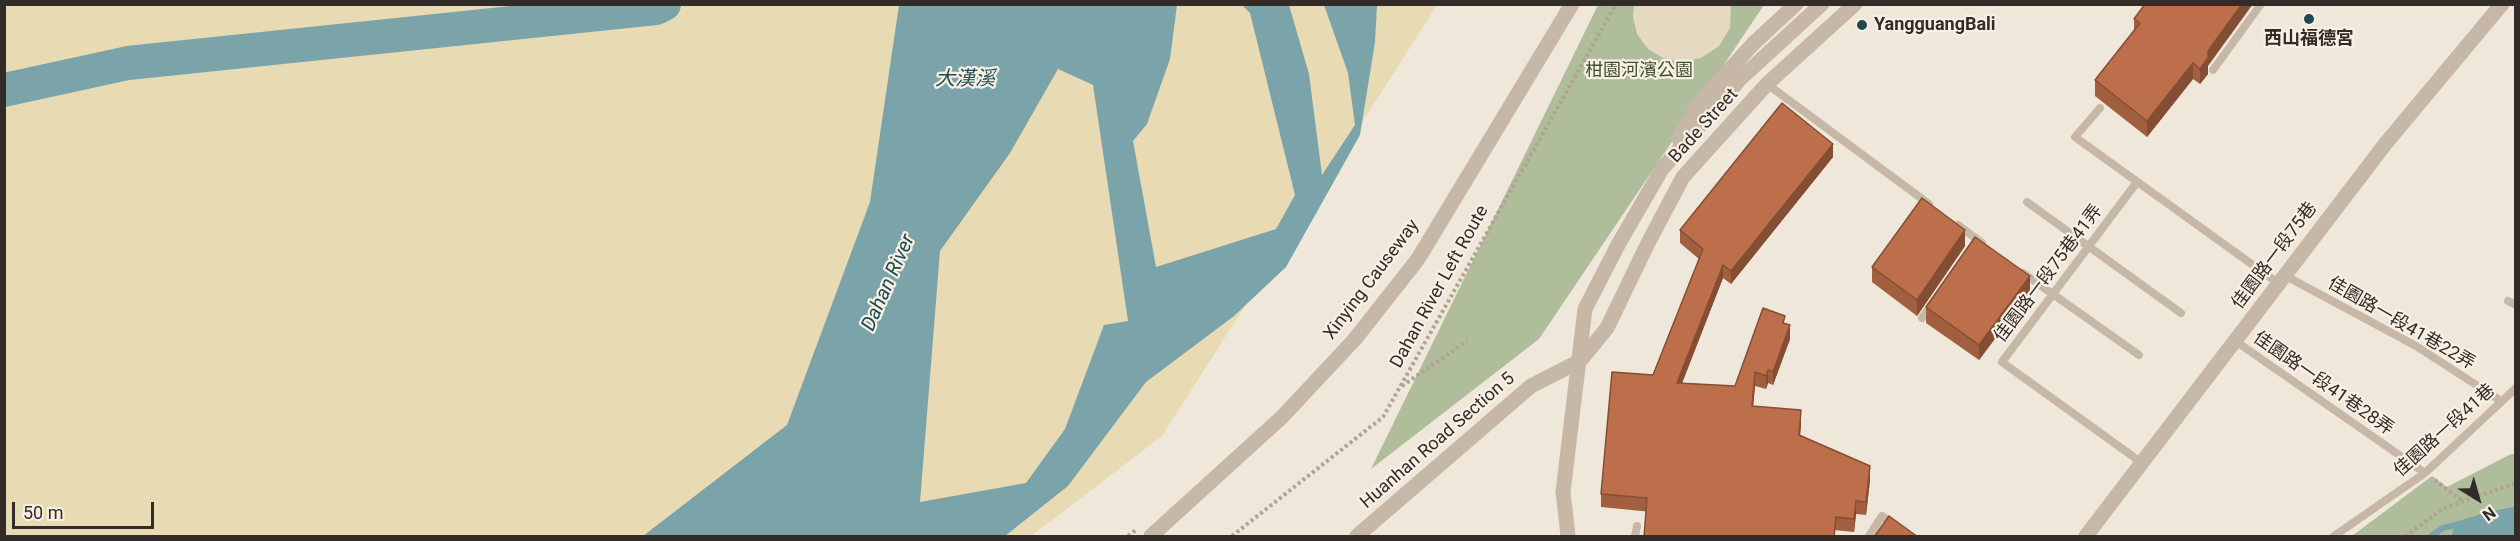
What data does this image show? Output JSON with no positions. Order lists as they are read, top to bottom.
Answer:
{
  "streets": {
    "street": [
      "Bade Street",
      "佳園路一段75巷",
      "Xinying Causeway",
      "Huanhan Road Section 5"
    ],
    "lane": [
      "佳園路一段75巷41弄",
      "佳園路一段41巷22弄",
      "佳園路一段41巷28弄",
      "佳園路一段41巷"
    ],
    "path": ["Dahan River Left Route"]
  },
  "crossings": [
    ["Bade Street", "Huanhan Road Section 5"],
    ["佳園路一段75巷", "佳園路一段75巷41弄"],
    ["佳園路一段75巷", "佳園路一段41巷22弄"],
    ["佳園路一段75巷", "佳園路一段41巷28弄"],
    ["佳園路一段75巷41弄", "佳園路一段41巷22弄"],
    ["佳園路一段41巷22弄", "佳園路一段41巷"],
    ["佳園路一段41巷28弄", "佳園路一段41巷"]
  ],
  "water": ["大漢溪", "Dahan River"],
  "parks": ["柑園河濱公園"],
  "places": ["西山福德宮", "YangguangBali"],
  "scale_bar": "50 m",
  "north": "bottom right"
}
